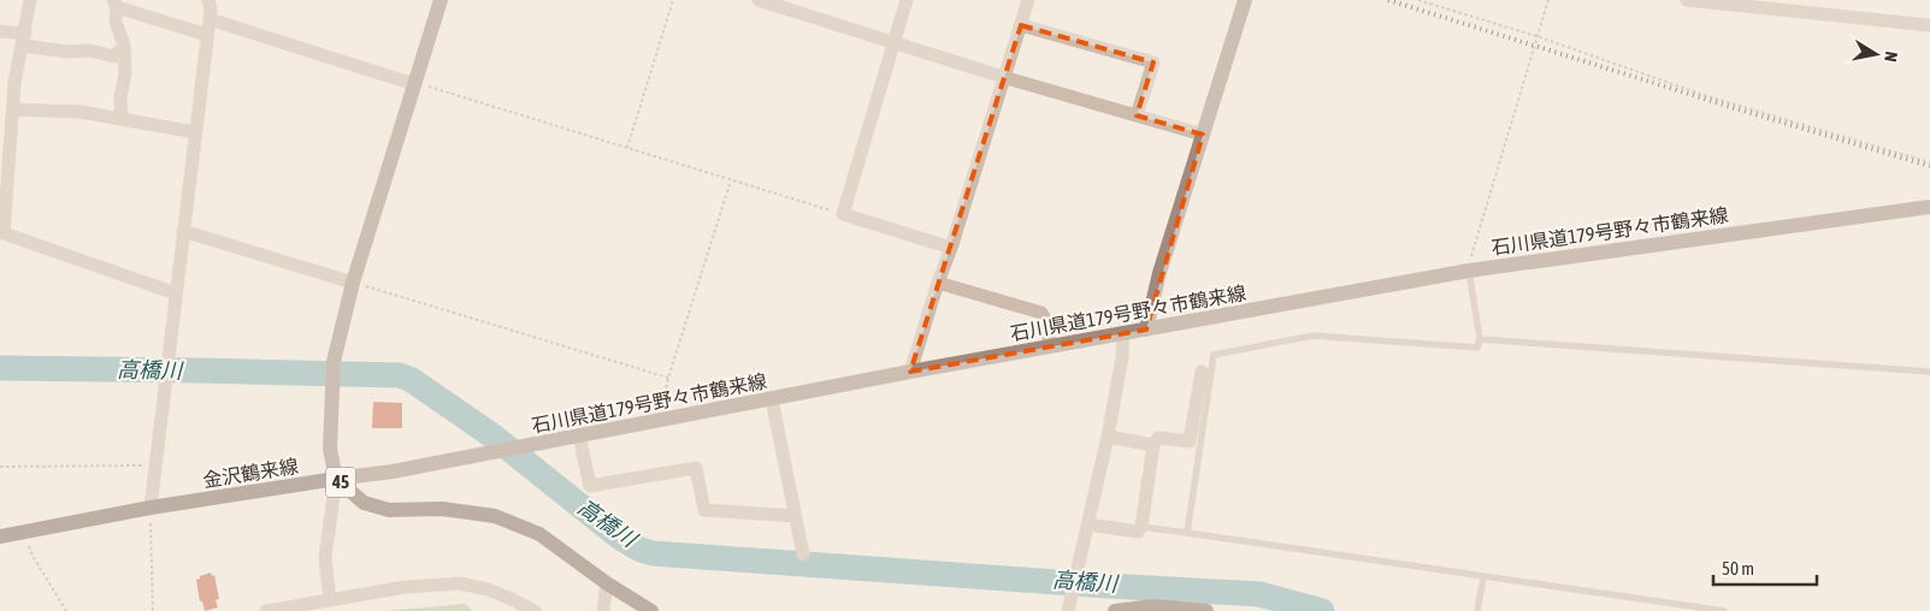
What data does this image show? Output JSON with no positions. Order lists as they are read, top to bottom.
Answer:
{
  "streets": {
    "main road": ["石川県道179号野々市鶴来線", "金沢鶴来線", "45"]
  },
  "crossings": [
    ["石川県道179号野々市鶴来線", "金沢鶴来線"],
    ["石川県道179号野々市鶴来線", "45"],
    ["金沢鶴来線", "45"]
  ],
  "water": ["高橋川"],
  "scale_bar": "50 m",
  "north": "right"
}
